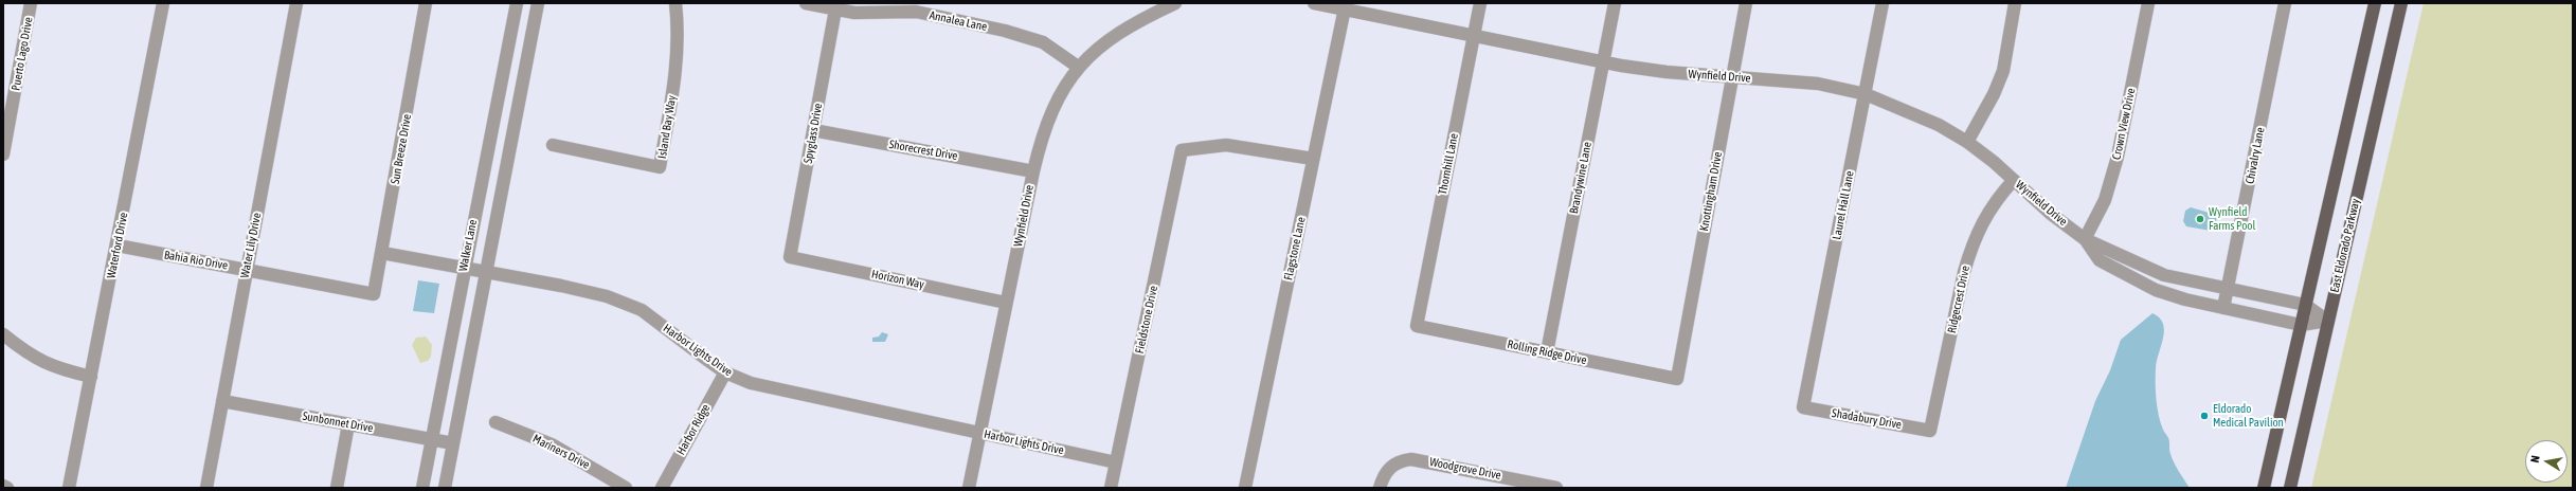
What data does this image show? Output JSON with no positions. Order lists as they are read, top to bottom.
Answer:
{
  "streets": {
    "main road": ["East Eldorado Parkway"],
    "street": [
      "Annalea Lane",
      "Puerto Lago Drive",
      "Wynfield Drive",
      "Crown View Drive",
      "Island Bay Way",
      "Spyglass Drive",
      "Sun Breeze Drive",
      "Shorecrest Drive",
      "Chivalry Lane",
      "Thornhill Lane",
      "Brandywine Lane",
      "Knottingham Drive",
      "Laurel Hall Lane",
      "Waterford Drive",
      "Water Lily Drive",
      "Walker Lane",
      "Flagstone Lane",
      "Bahia Rio Drive",
      "Horizon Way",
      "Ridgecrest Drive",
      "Fieldstone Drive",
      "Harbor Lights Drive",
      "Rolling Ridge Drive",
      "Shadabury Drive",
      "Sunbonnet Drive",
      "Harbor Ridge",
      "Mariners Drive",
      "Woodgrove Drive"
    ]
  },
  "crossings": [
    ["Annalea Lane", "Wynfield Drive"],
    ["Annalea Lane", "Spyglass Drive"],
    ["Wynfield Drive", "Crown View Drive"],
    ["Wynfield Drive", "Shorecrest Drive"],
    ["Wynfield Drive", "Chivalry Lane"],
    ["Wynfield Drive", "Thornhill Lane"],
    ["Wynfield Drive", "Brandywine Lane"],
    ["Wynfield Drive", "Knottingham Drive"],
    ["Wynfield Drive", "Laurel Hall Lane"],
    ["Wynfield Drive", "East Eldorado Parkway"],
    ["Wynfield Drive", "Flagstone Lane"],
    ["Wynfield Drive", "Horizon Way"],
    ["Wynfield Drive", "Ridgecrest Drive"],
    ["Wynfield Drive", "Harbor Lights Drive"],
    ["Spyglass Drive", "Shorecrest Drive"],
    ["Spyglass Drive", "Horizon Way"],
    ["Sun Breeze Drive", "Bahia Rio Drive"],
    ["Sun Breeze Drive", "Harbor Lights Drive"],
    ["Thornhill Lane", "Rolling Ridge Drive"],
    ["Brandywine Lane", "Rolling Ridge Drive"],
    ["Knottingham Drive", "Rolling Ridge Drive"],
    ["Laurel Hall Lane", "Shadabury Drive"],
    ["Waterford Drive", "Bahia Rio Drive"],
    ["Water Lily Drive", "Bahia Rio Drive"],
    ["Water Lily Drive", "Sunbonnet Drive"],
    ["Walker Lane", "Harbor Lights Drive"],
    ["Walker Lane", "Sunbonnet Drive"],
    ["Flagstone Lane", "Fieldstone Drive"],
    ["Ridgecrest Drive", "Shadabury Drive"],
    ["Fieldstone Drive", "Harbor Lights Drive"],
    ["Harbor Lights Drive", "Harbor Ridge"]
  ],
  "places": ["Wynfield Farms Pool", "Eldorado Medical Pavilion"],
  "north": "left"
}
